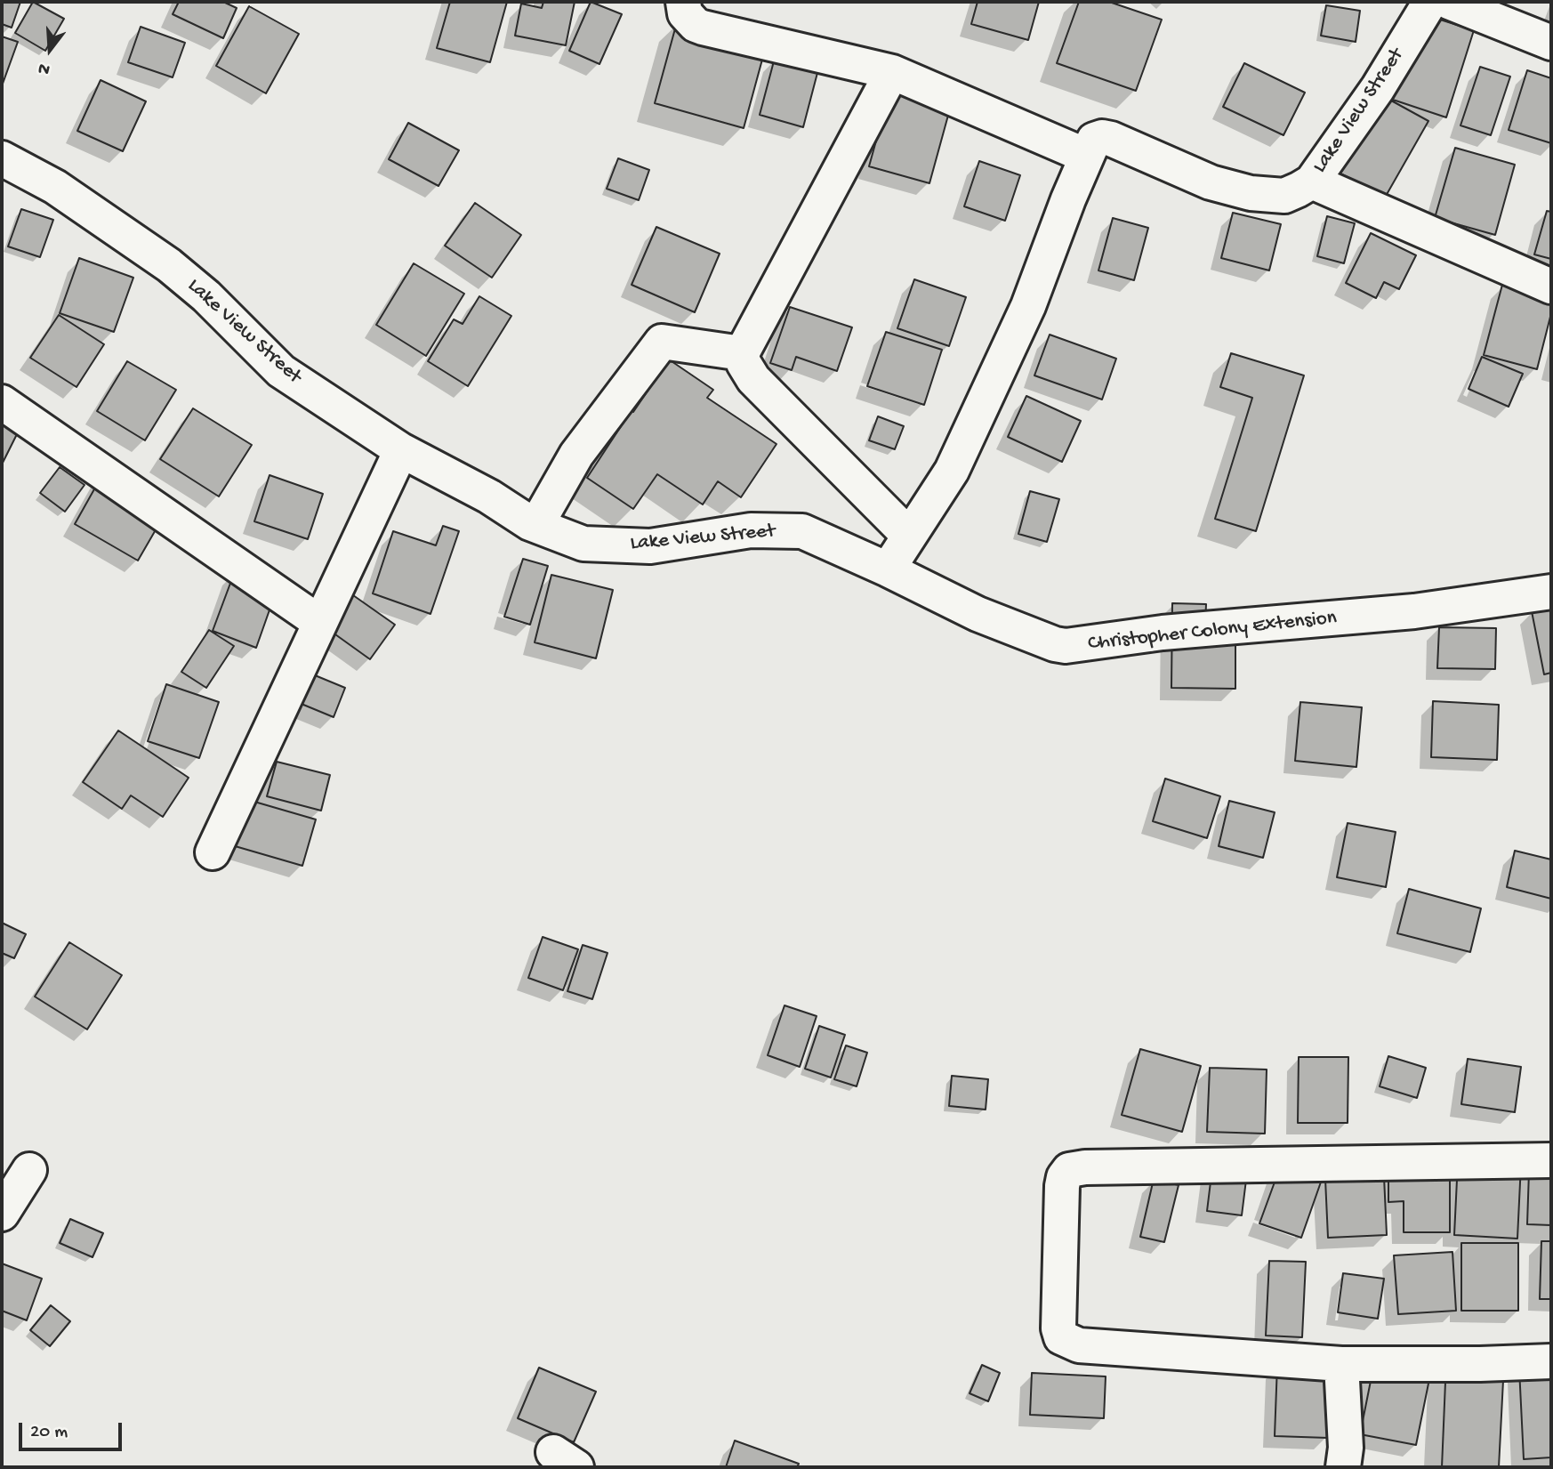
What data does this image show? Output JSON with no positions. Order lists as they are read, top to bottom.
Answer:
{
  "streets": {
    "street": ["Lake View Street", "Christopher Colony Extension"]
  },
  "crossings": [
    ["Lake View Street", "Christopher Colony Extension"]
  ],
  "scale_bar": "20 m",
  "north": "bottom"
}
